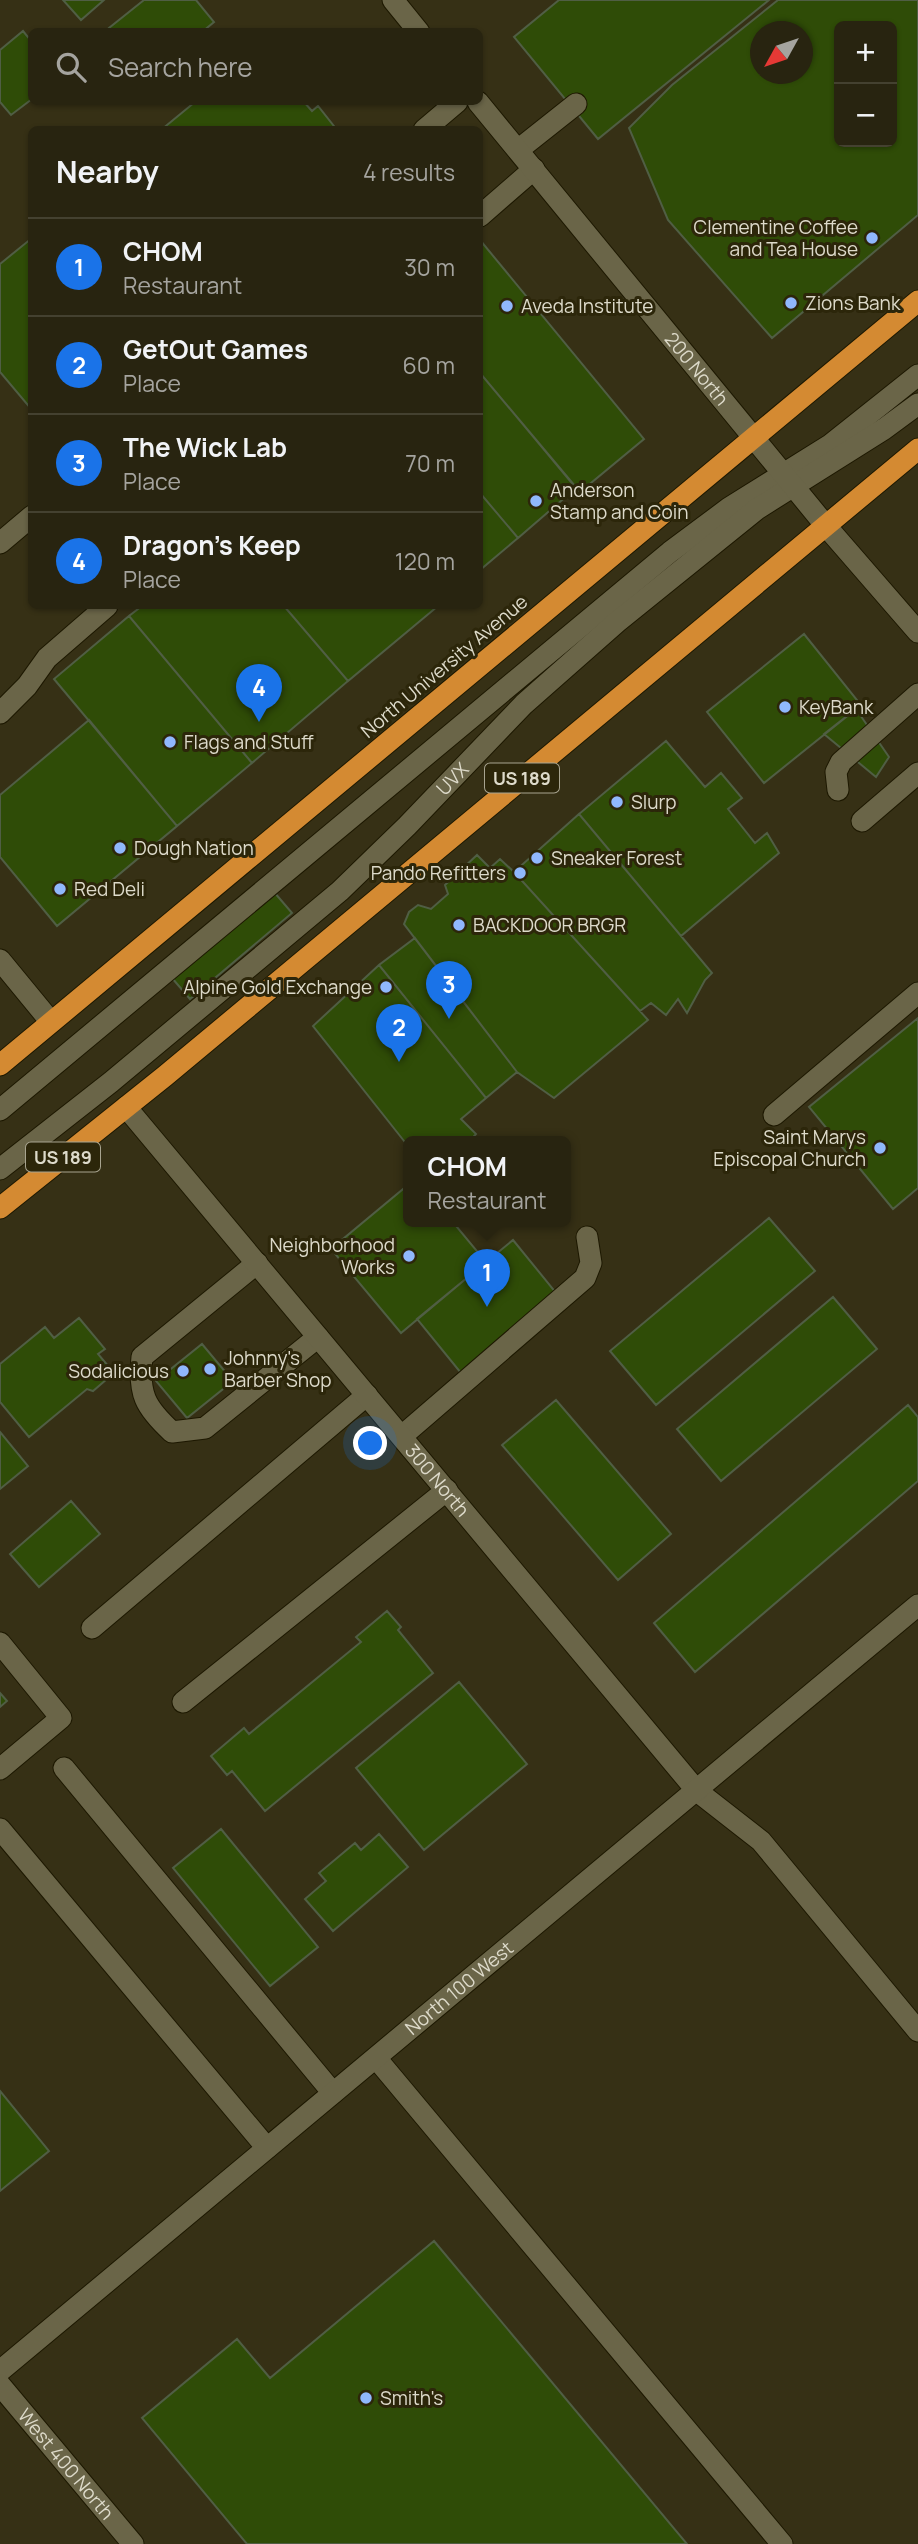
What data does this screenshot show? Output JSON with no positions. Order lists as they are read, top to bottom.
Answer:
{
  "streets": {
    "highway": ["North University Avenue", "US 189"],
    "street": [
      "200 North",
      "UVX",
      "300 North",
      "North 100 West",
      "West 400 North"
    ]
  },
  "crossings": [
    ["200 North", "North University Avenue"],
    ["200 North", "UVX"],
    ["200 North", "US 189"],
    ["US 189", "300 North"],
    ["300 North", "North 100 West"]
  ],
  "places": [
    "Clementine Coffee and Tea House",
    "Zions Bank",
    "Aveda Institute",
    "Anderson Stamp and Coin",
    "KeyBank",
    "Flags and Stuff",
    "Slurp",
    "Dough Nation",
    "Sneaker Forest",
    "Pando Refitters",
    "Red Deli",
    "BACKDOOR BRGR",
    "Alpine Gold Exchange",
    "Saint Marys Episcopal Church",
    "Neighborhood Works",
    "Johnny's Barber Shop",
    "Sodalicious",
    "Smith's"
  ],
  "north": "bottom left",
  "page": {
    "map_buttons": ["+", "−"],
    "search": "Search here",
    "heading": ["Nearby", "4 results"],
    "list": [
      {
        "mark": "1",
        "name": "CHOM",
        "note": "Restaurant",
        "value": "30 m"
      },
      {
        "mark": "2",
        "name": "GetOut Games",
        "note": "Place",
        "value": "60 m"
      },
      {
        "mark": "3",
        "name": "The Wick Lab",
        "note": "Place",
        "value": "70 m"
      },
      {
        "mark": "4",
        "name": "Dragon's Keep",
        "note": "Place",
        "value": "120 m"
      }
    ],
    "pins": [
      "4",
      "3",
      "2",
      "1"
    ],
    "popup": ["CHOM", "Restaurant"]
  }
}
